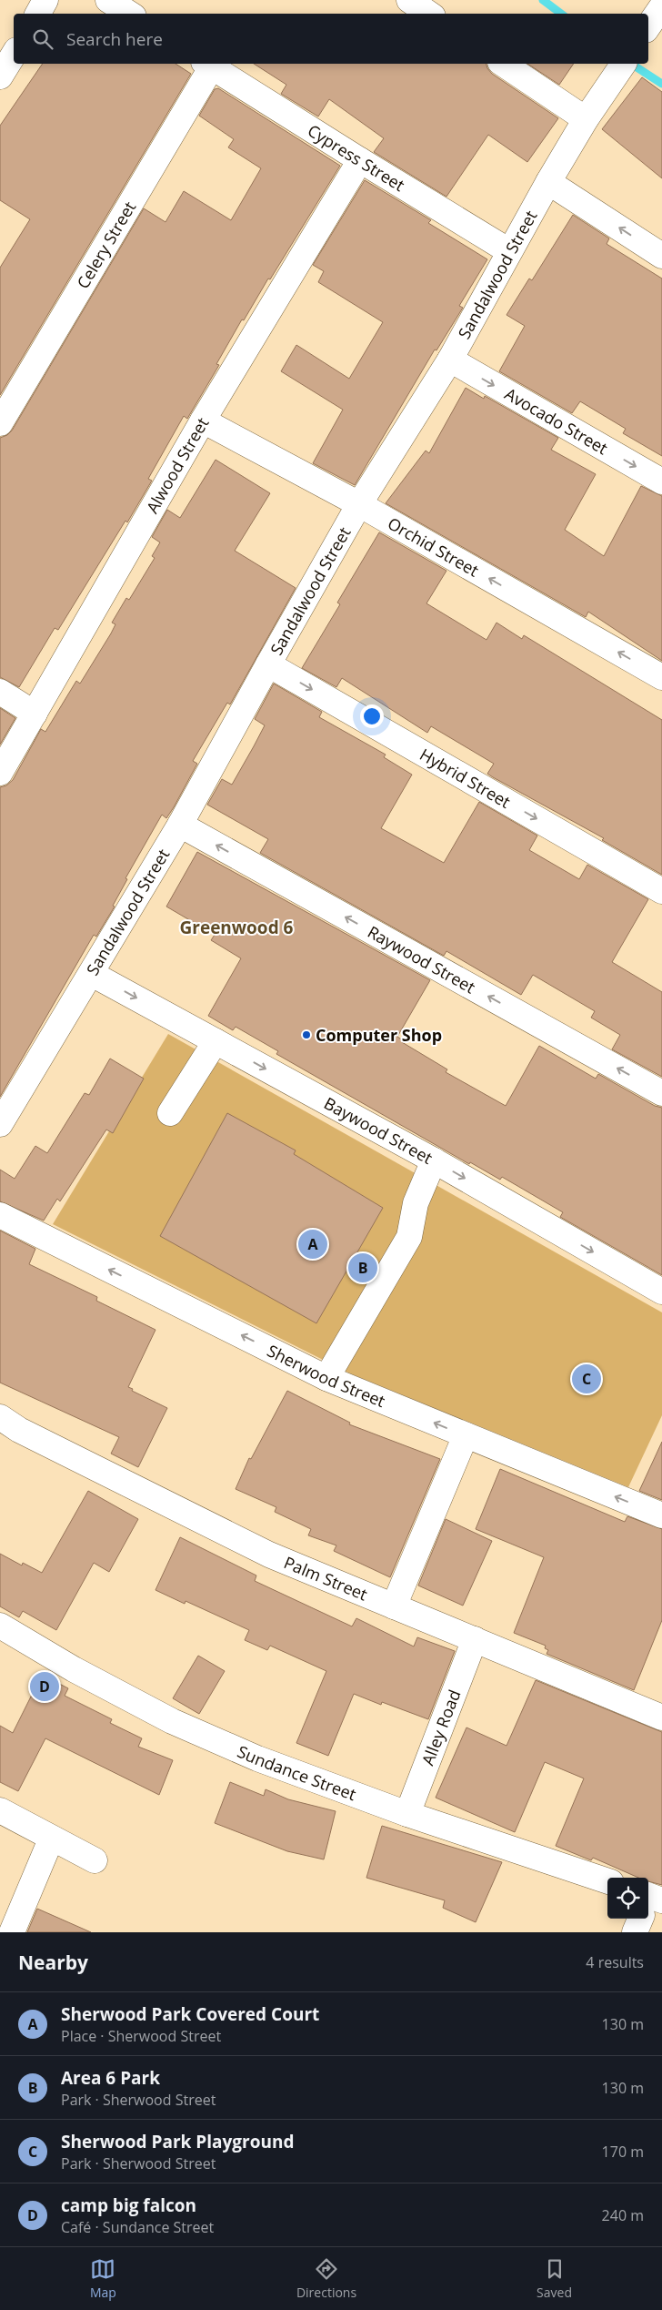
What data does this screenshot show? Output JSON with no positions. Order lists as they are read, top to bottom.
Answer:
{
  "streets": {
    "street": [
      "Cypress Street",
      "Celery Street",
      "Sandalwood Street",
      "Avocado Street",
      "Alwood Street",
      "Orchid Street",
      "Hybrid Street",
      "Raywood Street",
      "Baywood Street",
      "Sherwood Street",
      "Palm Street",
      "Alley Road",
      "Sundance Street"
    ]
  },
  "crossings": [
    ["Cypress Street", "Celery Street"],
    ["Cypress Street", "Sandalwood Street"],
    ["Cypress Street", "Alwood Street"],
    ["Sandalwood Street", "Avocado Street"],
    ["Sandalwood Street", "Orchid Street"],
    ["Sandalwood Street", "Hybrid Street"],
    ["Sandalwood Street", "Raywood Street"],
    ["Sandalwood Street", "Baywood Street"],
    ["Alwood Street", "Orchid Street"],
    ["Palm Street", "Alley Road"],
    ["Alley Road", "Sundance Street"]
  ],
  "one_way": [
    "Orchid Street",
    "Hybrid Street",
    "Raywood Street",
    "Baywood Street",
    "Sherwood Street"
  ],
  "districts": ["Greenwood 6"],
  "places": ["Computer Shop"],
  "page": {
    "search": "Search here",
    "pins": [
      "A",
      "B",
      "C",
      "D"
    ],
    "heading": ["Nearby", "4 results"],
    "list": [
      {
        "mark": "A",
        "name": "Sherwood Park Covered Court",
        "note": "Place · Sherwood Street",
        "value": "130 m"
      },
      {
        "mark": "B",
        "name": "Area 6 Park",
        "note": "Park · Sherwood Street",
        "value": "130 m"
      },
      {
        "mark": "C",
        "name": "Sherwood Park Playground",
        "note": "Park · Sherwood Street",
        "value": "170 m"
      },
      {
        "mark": "D",
        "name": "camp big falcon",
        "note": "Café · Sundance Street",
        "value": "240 m"
      }
    ],
    "nav": ["Map", "Directions", "Saved"]
  }
}
